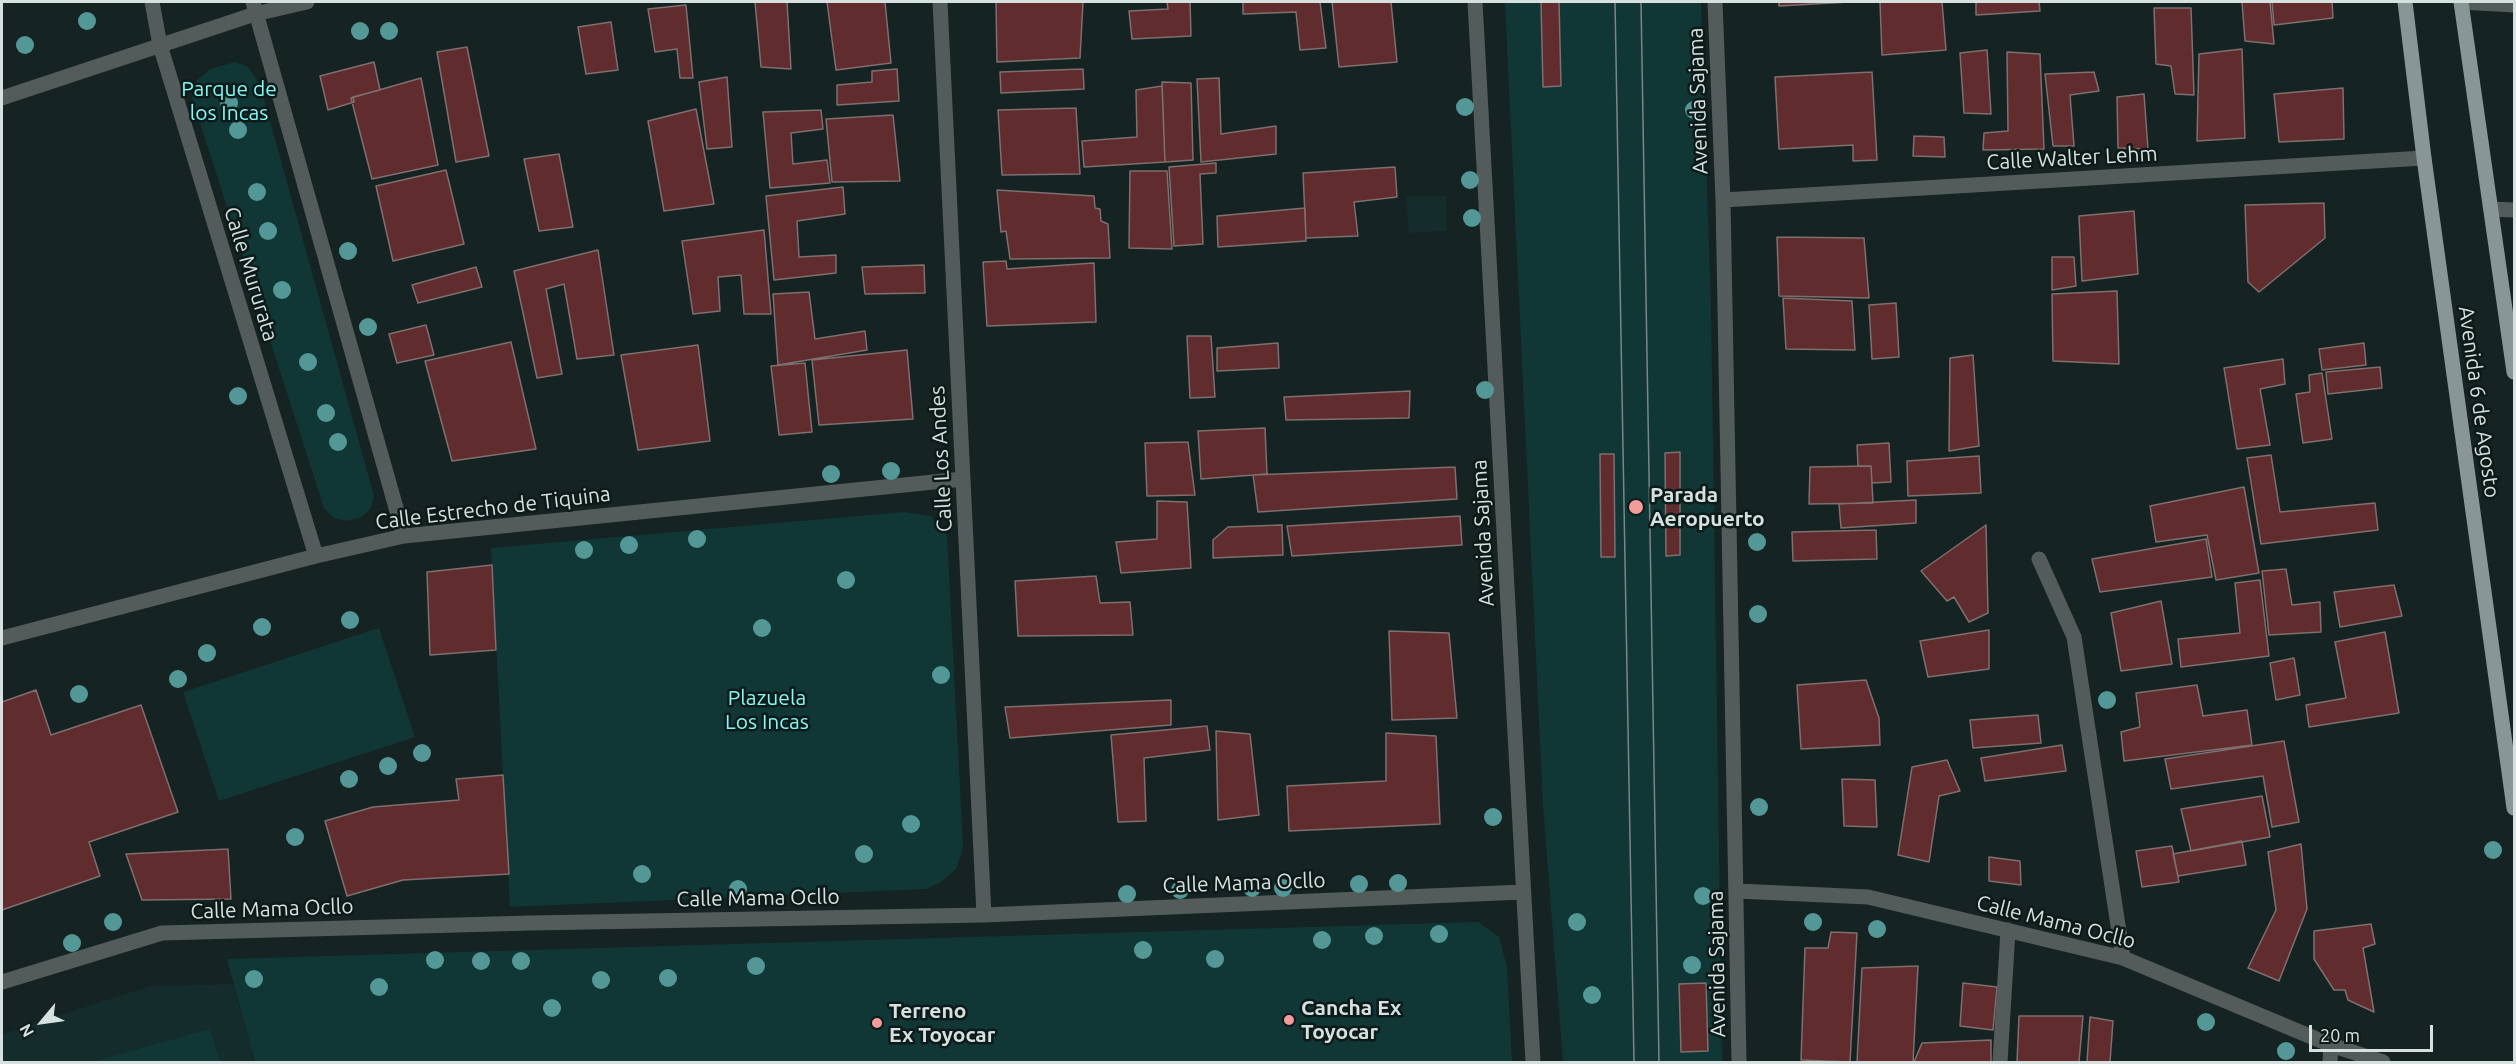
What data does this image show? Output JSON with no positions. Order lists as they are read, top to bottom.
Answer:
{
  "streets": {
    "main road": ["Avenida 6 de Agosto"],
    "street": [
      "Avenida Sajama",
      "Calle Walter Lehm",
      "Calle Mururata",
      "Calle Los Andes",
      "Calle Estrecho de Tiquina",
      "Calle Mama Ocllo"
    ]
  },
  "crossings": [
    ["Avenida Sajama", "Calle Walter Lehm"],
    ["Avenida Sajama", "Calle Mama Ocllo"],
    ["Calle Walter Lehm", "Avenida 6 de Agosto"],
    ["Calle Mururata", "Calle Estrecho de Tiquina"],
    ["Calle Los Andes", "Calle Estrecho de Tiquina"],
    ["Calle Los Andes", "Calle Mama Ocllo"]
  ],
  "parks": ["Parque de los Incas", "Plazuela Los Incas"],
  "places": ["Parada Aeropuerto", "Cancha Ex Toyocar", "Terreno Ex Toyocar"],
  "scale_bar": "20 m",
  "north": "bottom left"
}
